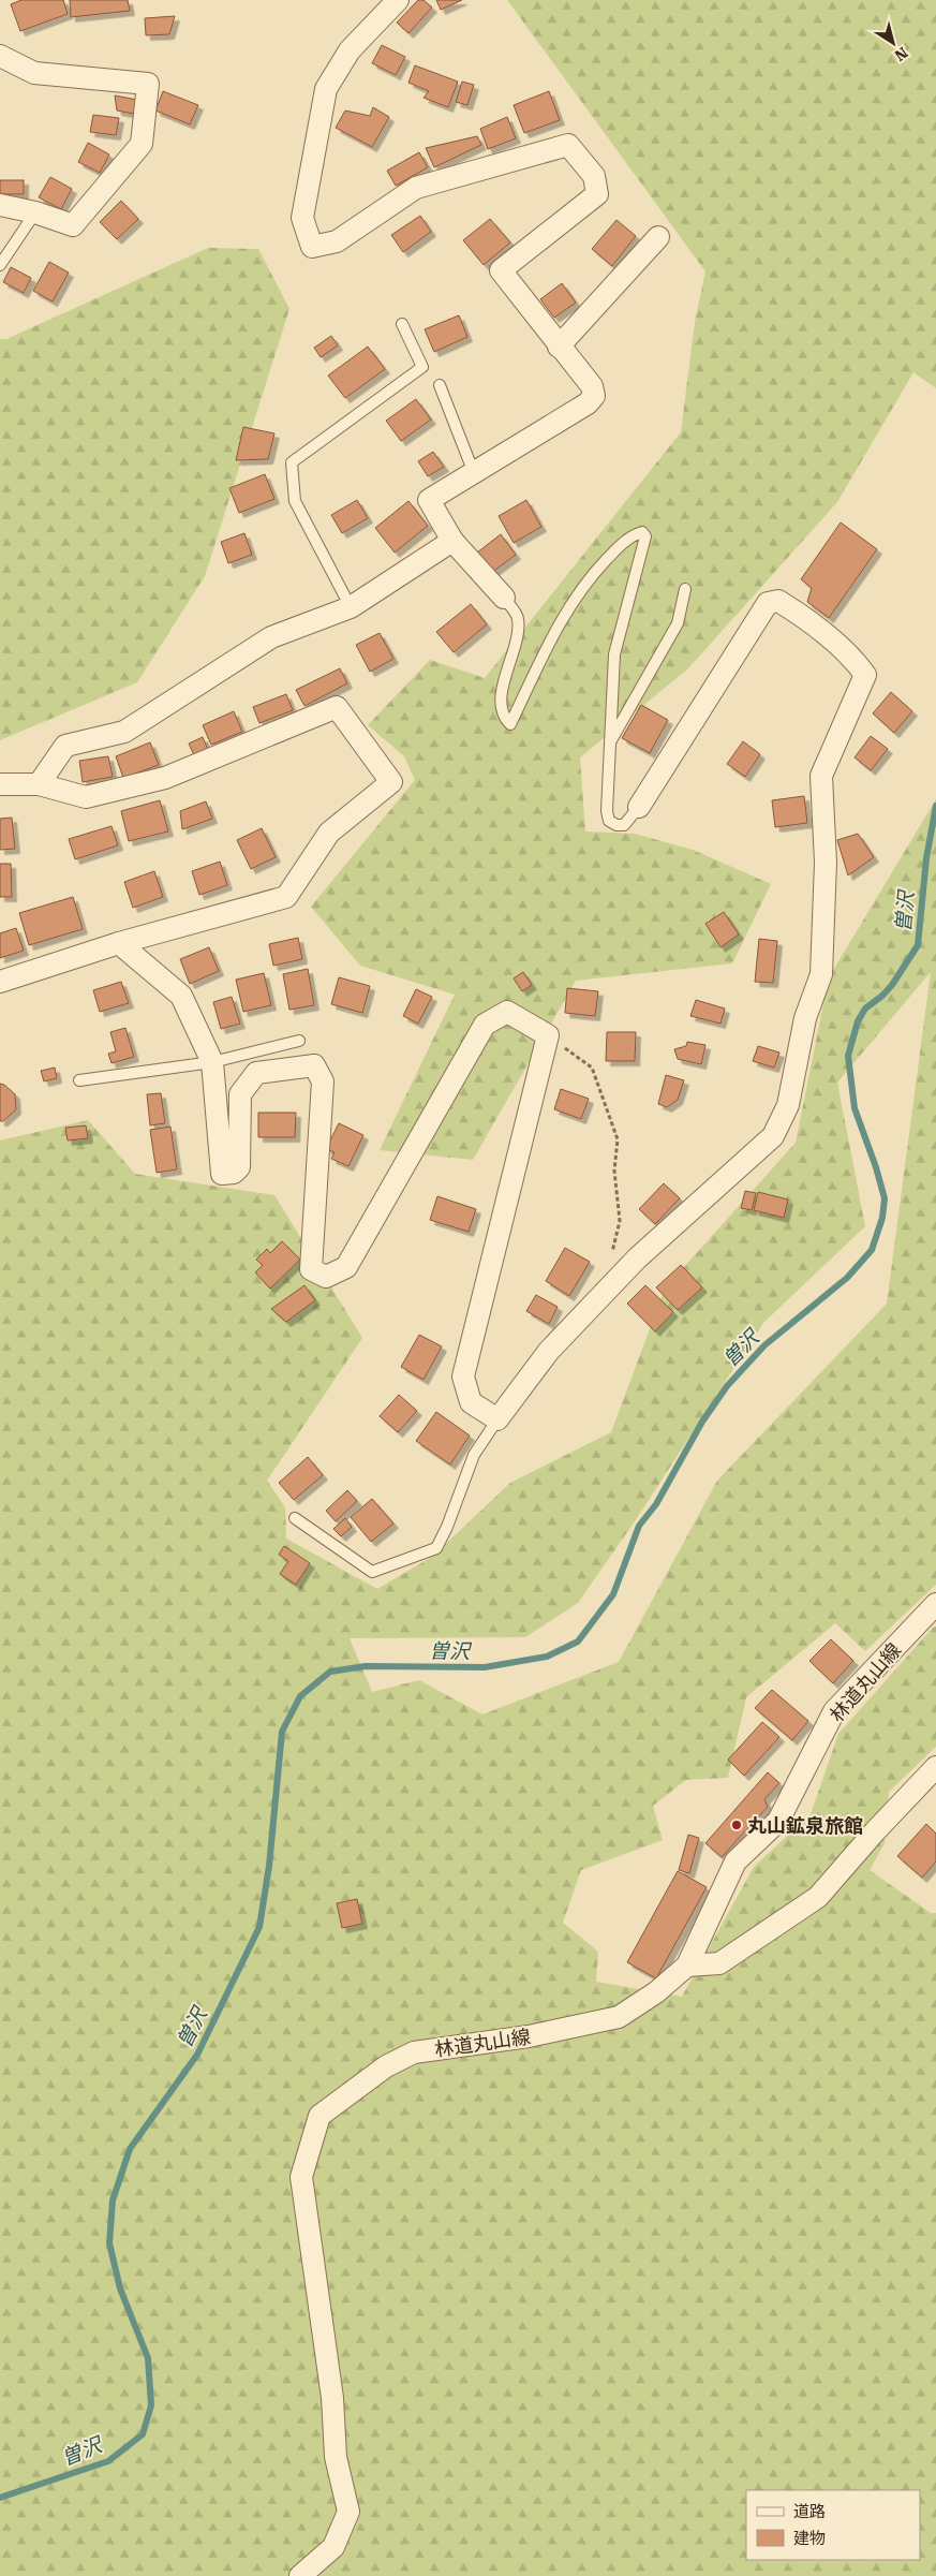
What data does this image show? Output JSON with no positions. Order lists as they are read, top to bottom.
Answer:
{
  "streets": {
    "street": ["林道丸山線"]
  },
  "water": ["曽沢"],
  "places": ["丸山鉱泉旅館"],
  "legend": ["道路", "建物"],
  "north": "bottom right"
}
